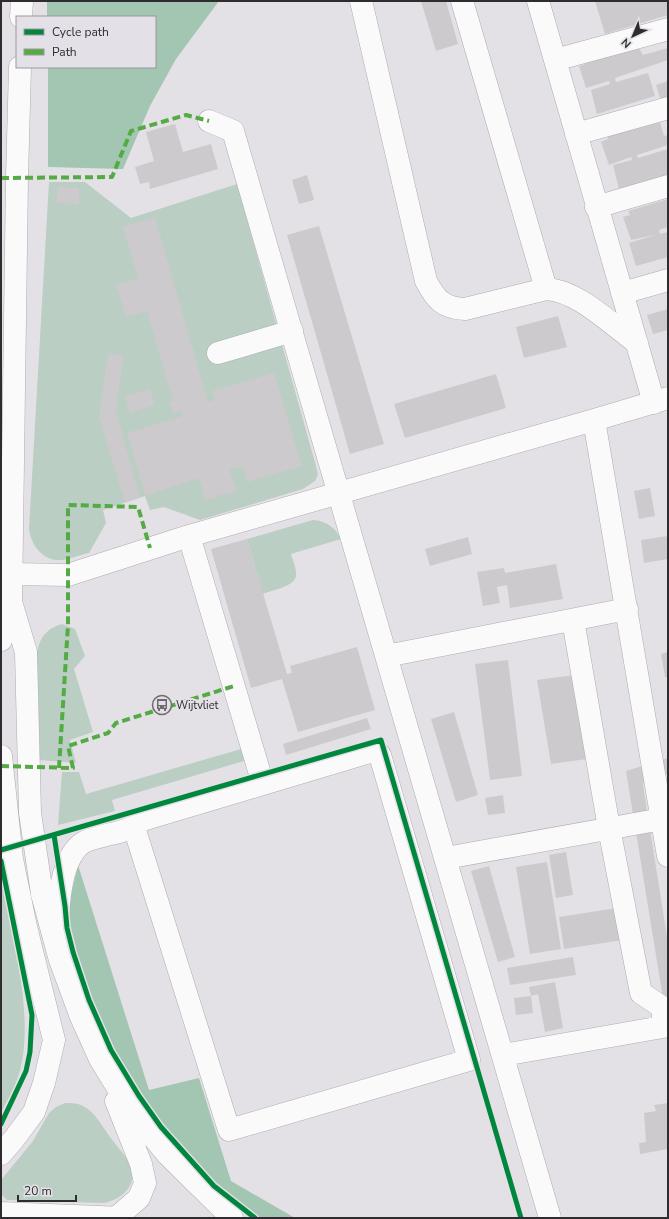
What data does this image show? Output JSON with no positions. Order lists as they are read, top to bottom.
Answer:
{
  "places": {
    "bus stop": ["Wijtvliet"]
  },
  "legend": ["Cycle path", "Path"],
  "scale_bar": "20 m",
  "north": "bottom left"
}
